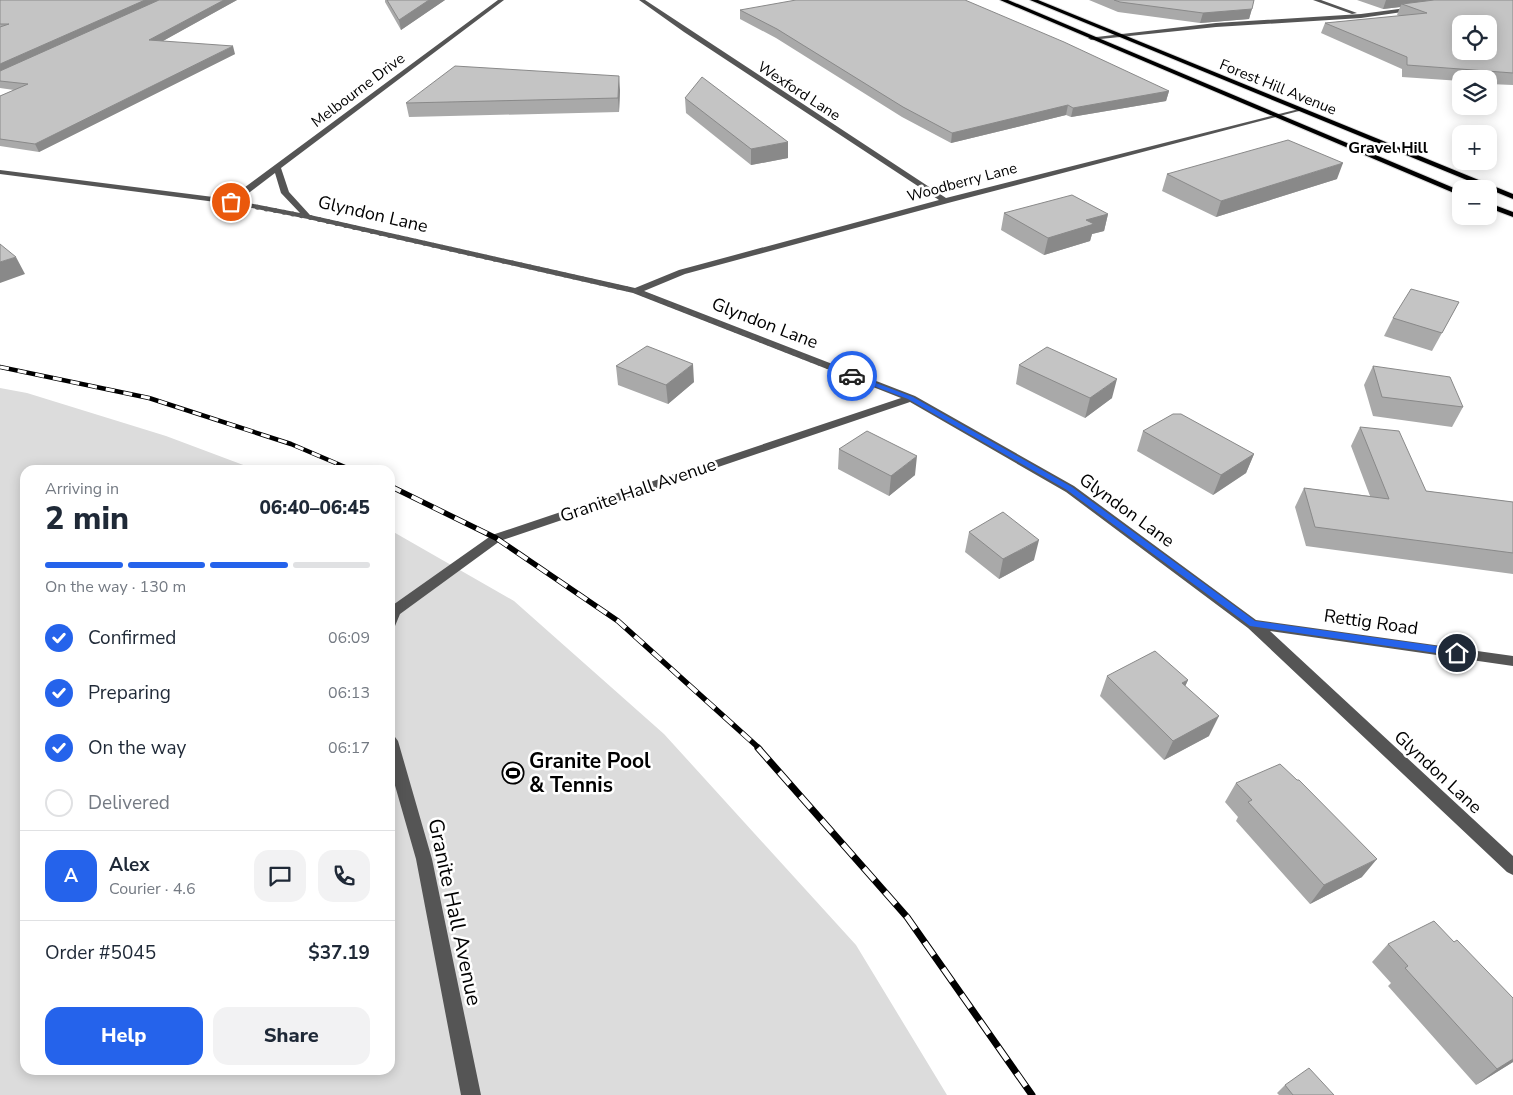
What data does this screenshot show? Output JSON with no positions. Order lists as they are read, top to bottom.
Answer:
{
  "streets": {
    "main road": ["Forest Hill Avenue"],
    "street": [
      "Melbourne Drive",
      "Wexford Lane",
      "Woodberry Lane",
      "Glyndon Lane",
      "Granite Hall Avenue",
      "Rettig Road"
    ]
  },
  "crossings": [
    ["Forest Hill Avenue", "Woodberry Lane"],
    ["Melbourne Drive", "Glyndon Lane"],
    ["Wexford Lane", "Woodberry Lane"],
    ["Woodberry Lane", "Glyndon Lane"],
    ["Glyndon Lane", "Granite Hall Avenue"],
    ["Glyndon Lane", "Rettig Road"]
  ],
  "districts": ["Gravel Hill"],
  "places": {
    "sports": ["Granite Pool & Tennis"]
  },
  "page": {
    "map_buttons": ["+", "−"],
    "heading": ["2 min", "Arriving in", "06:40–06:45"],
    "panel": [
      "Alex",
      "Courier · 4.6",
      "Order #5045",
      "$37.19"
    ],
    "bar": "On the way · 130 m",
    "list": [
      ["Confirmed", "06:09"],
      ["Preparing", "06:13"],
      ["On the way", "06:17"],
      "Delivered"
    ],
    "round": "A",
    "buttons": ["Help", "Share"]
  }
}
